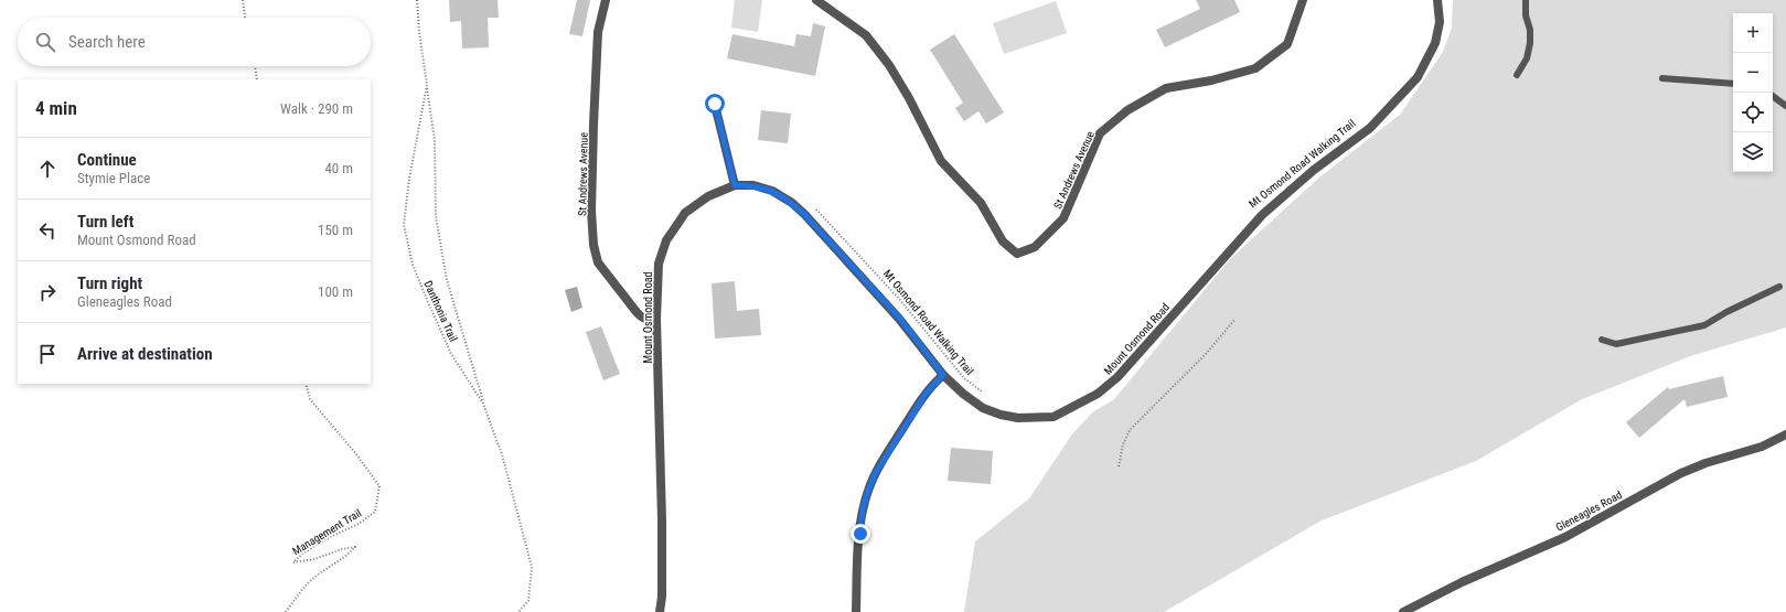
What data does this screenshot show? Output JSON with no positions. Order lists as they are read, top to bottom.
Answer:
{
  "streets": {
    "street": ["St Andrews Avenue", "Mount Osmond Road", "Gleneagles Road"],
    "path": ["Mt Osmond Road Walking Trail", "Danthonia Trail", "Management Trail"]
  },
  "crossings": [
    ["St Andrews Avenue", "Mount Osmond Road"]
  ],
  "page": {
    "map_buttons": ["+", "−"],
    "search": "Search here",
    "heading": ["4 min", "Walk · 290 m"],
    "list": [
      ["Continue", "Stymie Place", "40 m"],
      ["Turn left", "Mount Osmond Road", "150 m"],
      ["Turn right", "Gleneagles Road", "100 m"],
      "Arrive at destination"
    ]
  }
}
